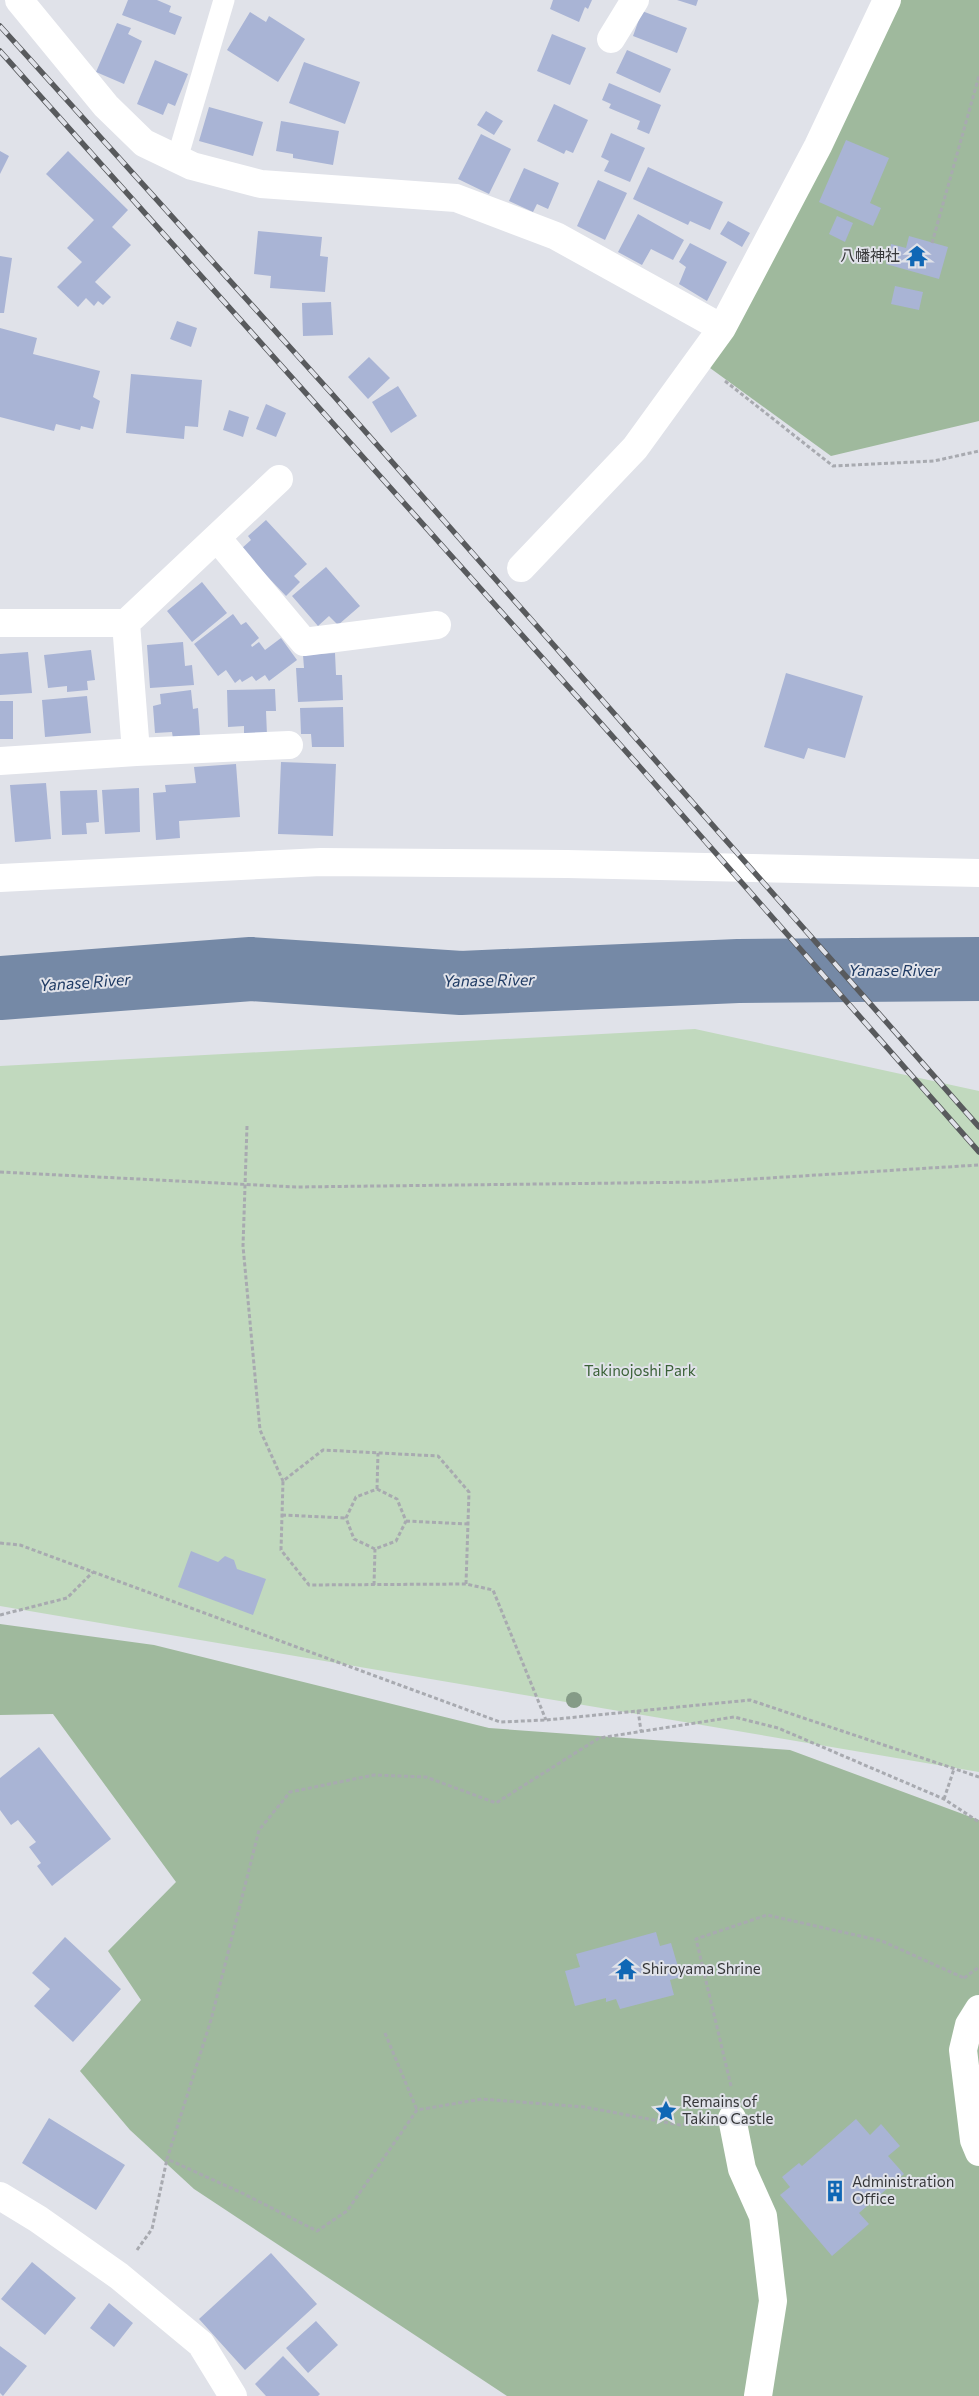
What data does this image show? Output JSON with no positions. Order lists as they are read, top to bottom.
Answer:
{
  "water": ["Yanase River"],
  "parks": ["Takinojoshi Park"],
  "places": {
    "temple": ["八幡神社", "Shiroyama Shrine"],
    "place": ["Remains of Takino Castle"],
    "building": ["Administration Office"]
  }
}
